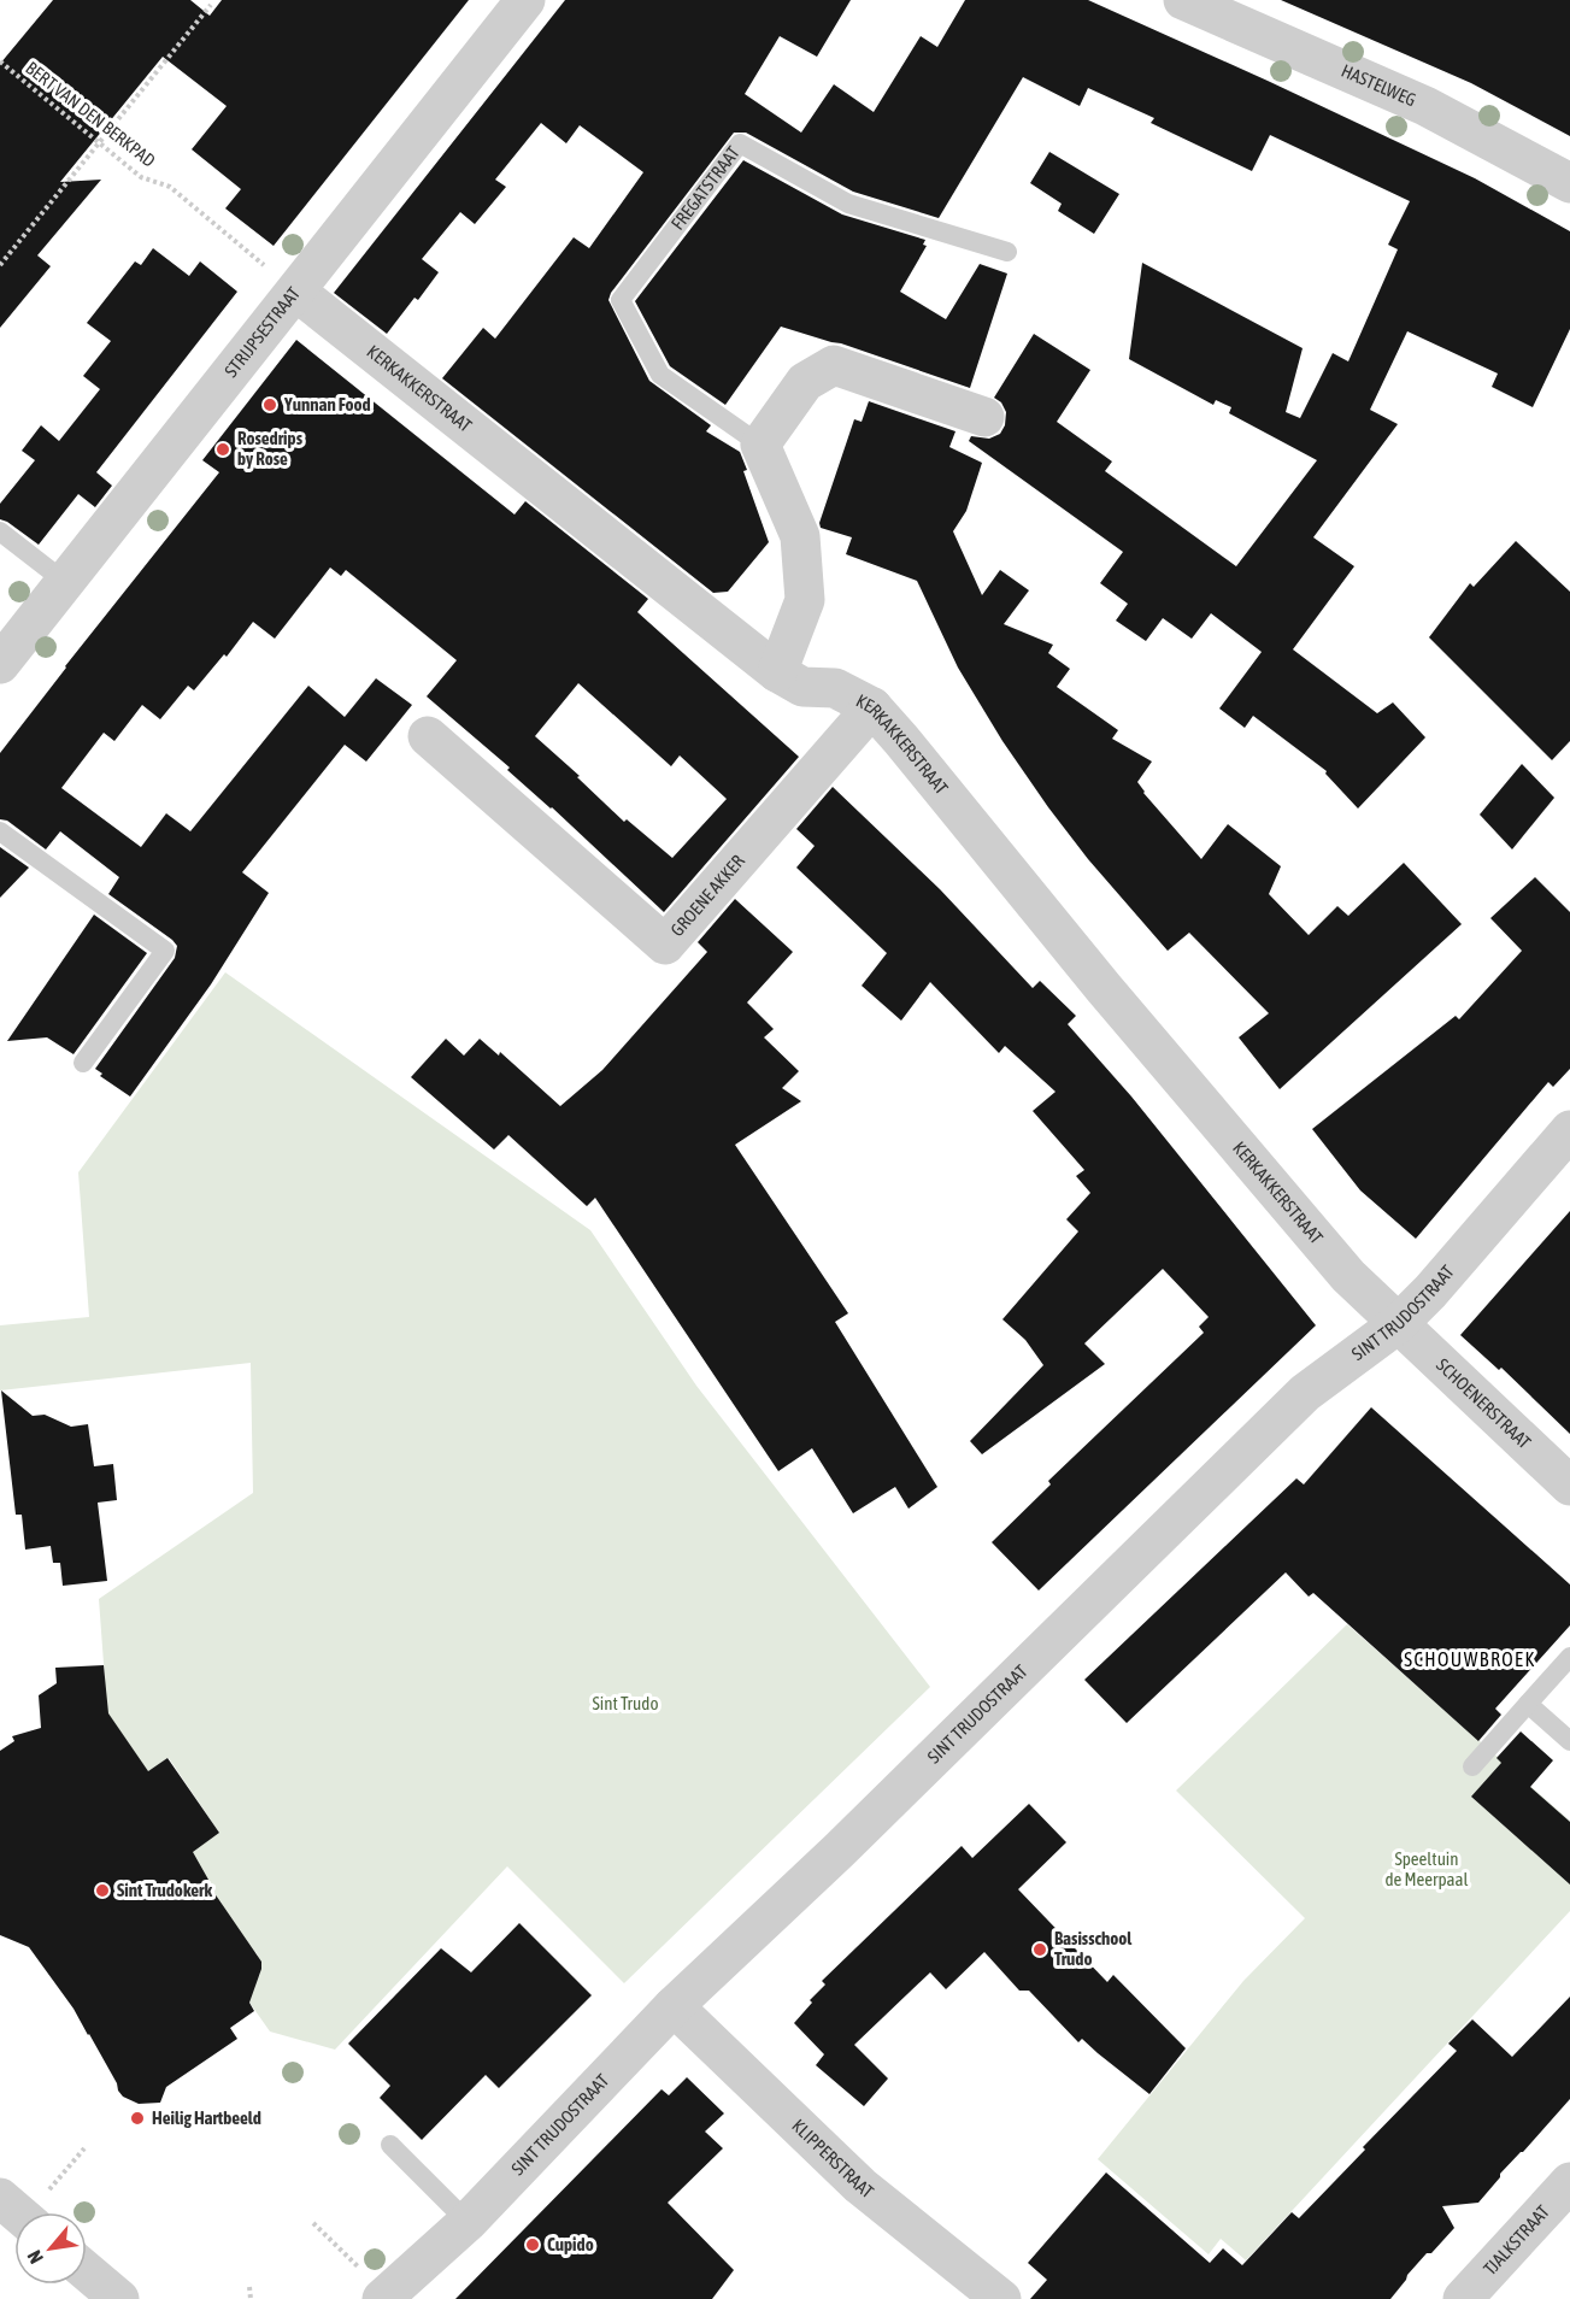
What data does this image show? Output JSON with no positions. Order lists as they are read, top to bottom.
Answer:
{
  "streets": {
    "street": [
      "HASTELWEG",
      "STRIJPSESTRAAT",
      "KERKAKKERSTRAAT",
      "GROENE AKKER",
      "SINT TRUDOSTRAAT",
      "SCHOENERSTRAAT",
      "KLIPPERSTRAAT",
      "TJALKSTRAAT"
    ],
    "lane": ["FREGATSTRAAT"],
    "path": ["BERT VAN DEN BERKPAD"]
  },
  "crossings": [
    ["BERT VAN DEN BERKPAD", "STRIJPSESTRAAT"],
    ["BERT VAN DEN BERKPAD", "KERKAKKERSTRAAT"],
    ["STRIJPSESTRAAT", "KERKAKKERSTRAAT"],
    ["KERKAKKERSTRAAT", "GROENE AKKER"],
    ["KERKAKKERSTRAAT", "SINT TRUDOSTRAAT"],
    ["KERKAKKERSTRAAT", "SCHOENERSTRAAT"],
    ["SINT TRUDOSTRAAT", "SCHOENERSTRAAT"],
    ["SINT TRUDOSTRAAT", "KLIPPERSTRAAT"]
  ],
  "districts": ["SCHOUWBROEK"],
  "parks": ["Sint Trudo", "Speeltuin de Meerpaal"],
  "places": [
    "Yunnan Food",
    "Rosedrips by Rose",
    "Sint Trudokerk",
    "Basisschool Trudo",
    "Heilig Hartbeeld",
    "Cupido"
  ],
  "north": "bottom left"
}
